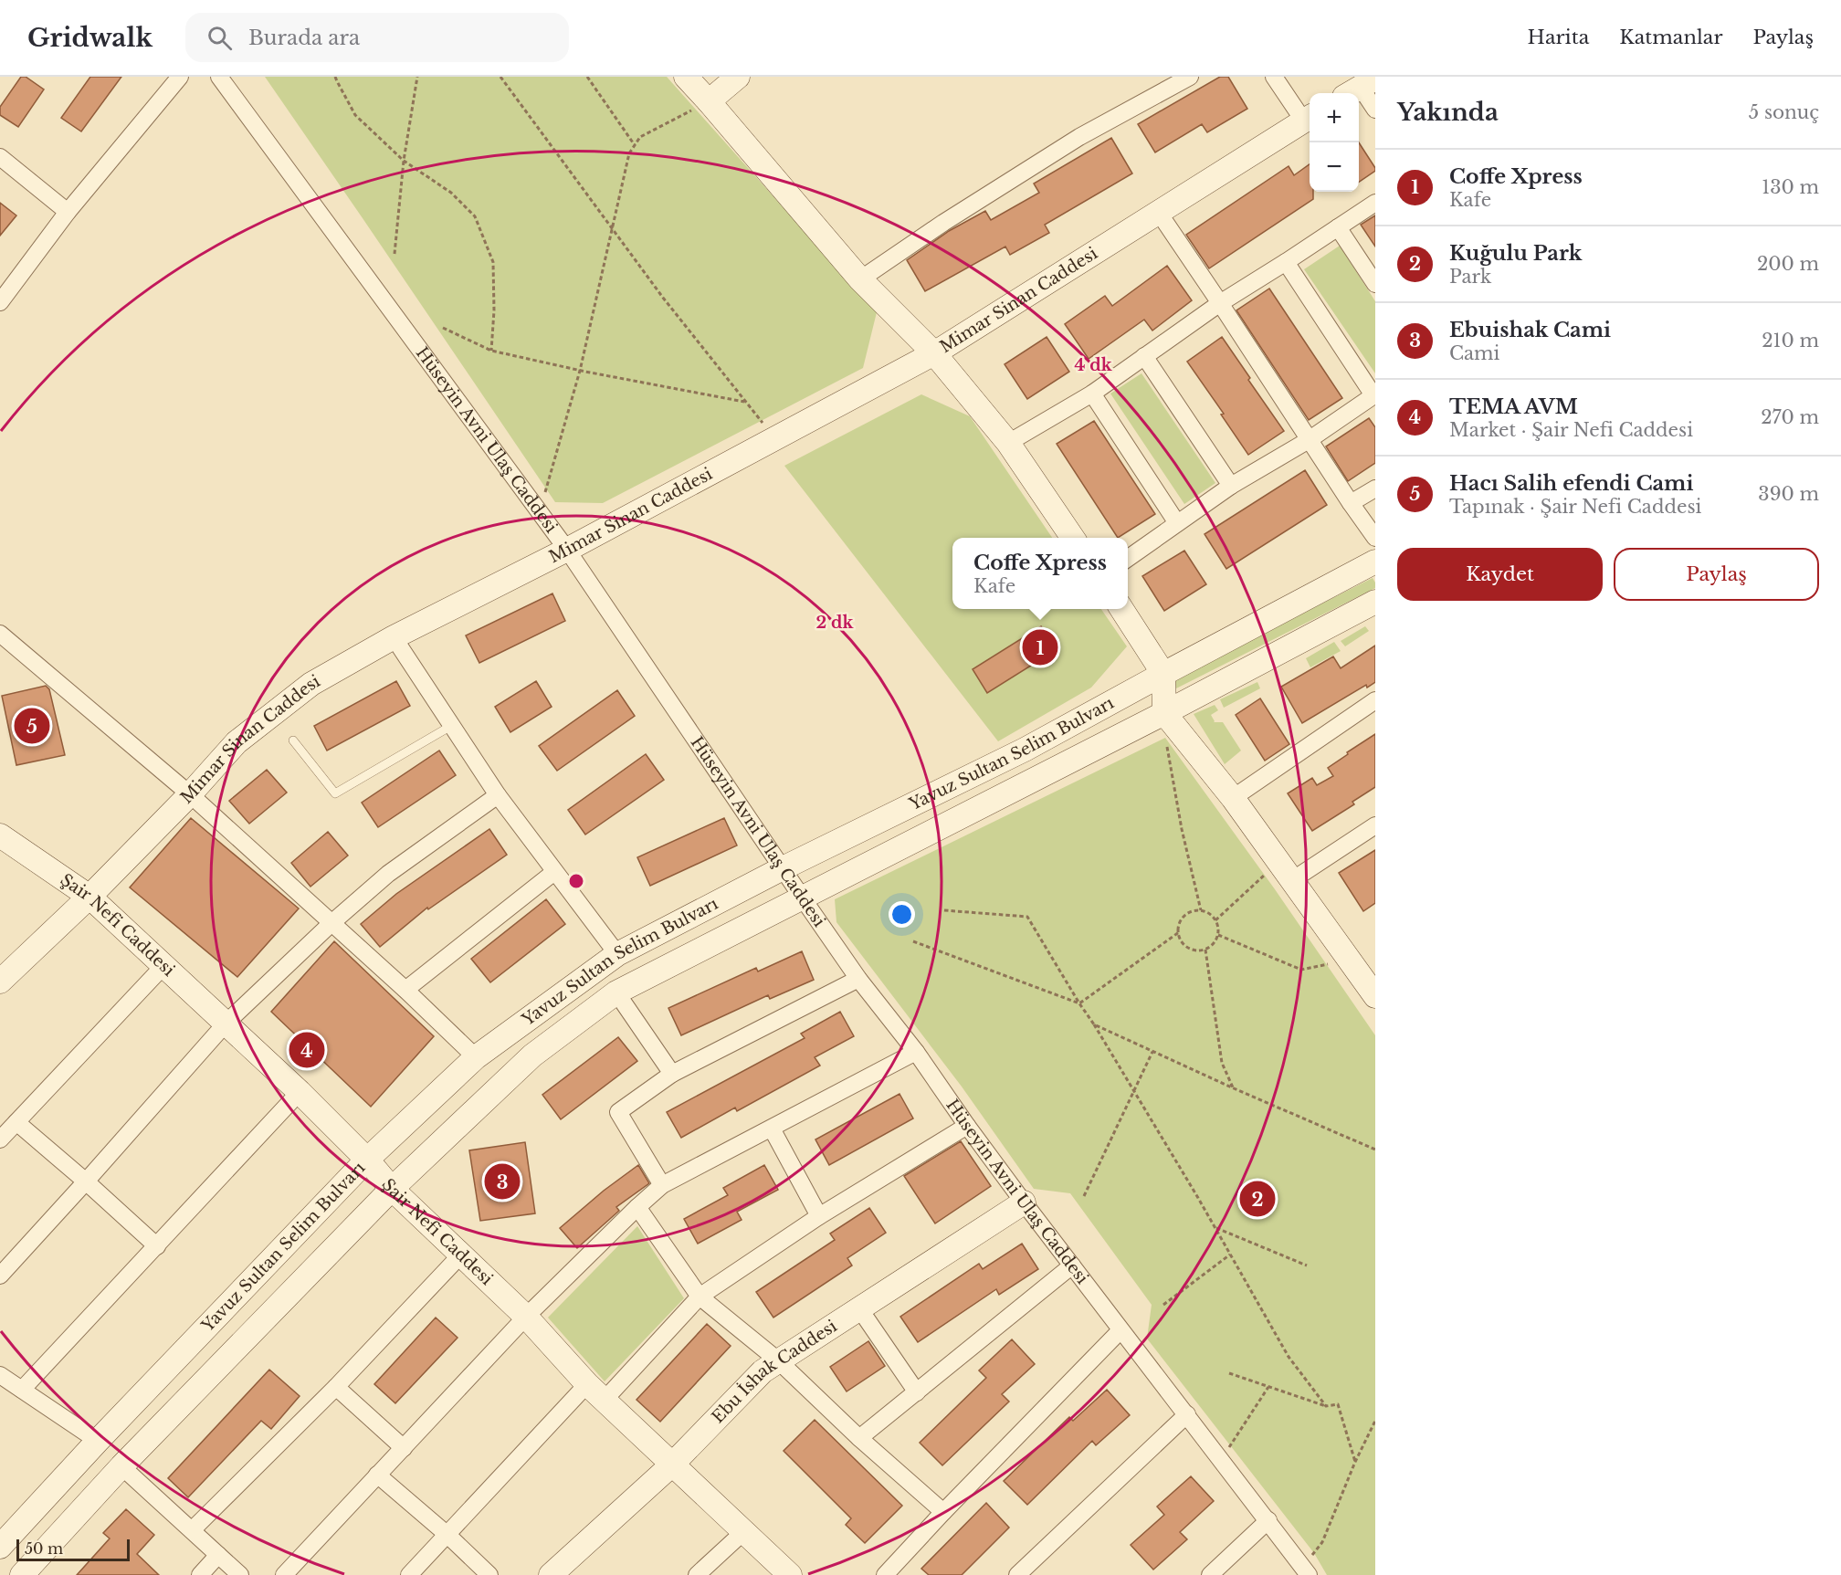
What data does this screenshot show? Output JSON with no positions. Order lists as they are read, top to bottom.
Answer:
{
  "streets": {
    "main road": [
      "Mimar Sinan Caddesi",
      "Yavuz Sultan Selim Bulvarı",
      "Şair Nefi Caddesi",
      "Ebu İshak Caddesi"
    ],
    "street": ["Hüseyin Avni Ulaş Caddesi"]
  },
  "crossings": [
    ["Mimar Sinan Caddesi", "Hüseyin Avni Ulaş Caddesi"],
    ["Mimar Sinan Caddesi", "Şair Nefi Caddesi"],
    ["Hüseyin Avni Ulaş Caddesi", "Yavuz Sultan Selim Bulvarı"],
    ["Hüseyin Avni Ulaş Caddesi", "Ebu İshak Caddesi"],
    ["Yavuz Sultan Selim Bulvarı", "Şair Nefi Caddesi"],
    ["Şair Nefi Caddesi", "Ebu İshak Caddesi"]
  ],
  "scale_bar": "50 m",
  "page": {
    "header": "Gridwalk",
    "search": "Burada ara",
    "nav": ["Harita", "Katmanlar", "Paylaş"],
    "heading": ["Yakında", "5 sonuç"],
    "map_buttons": ["+", "−"],
    "list": [
      {
        "mark": "1",
        "name": "Coffe Xpress",
        "note": "Kafe",
        "value": "130 m"
      },
      {
        "mark": "2",
        "name": "Kuğulu Park",
        "note": "Park",
        "value": "200 m"
      },
      {
        "mark": "3",
        "name": "Ebuishak Cami",
        "note": "Cami",
        "value": "210 m"
      },
      {
        "mark": "4",
        "name": "TEMA AVM",
        "note": "Market · Şair Nefi Caddesi",
        "value": "270 m"
      },
      {
        "mark": "5",
        "name": "Hacı Salih efendi Cami",
        "note": "Tapınak · Şair Nefi Caddesi",
        "value": "390 m"
      }
    ],
    "buttons": ["Kaydet", "Paylaş"],
    "popup": ["Coffe Xpress", "Kafe"],
    "pins": [
      "1",
      "5",
      "4",
      "3",
      "2"
    ],
    "scale": "50 m"
  },
  "rings": ["4 dk", "2 dk"]
}
